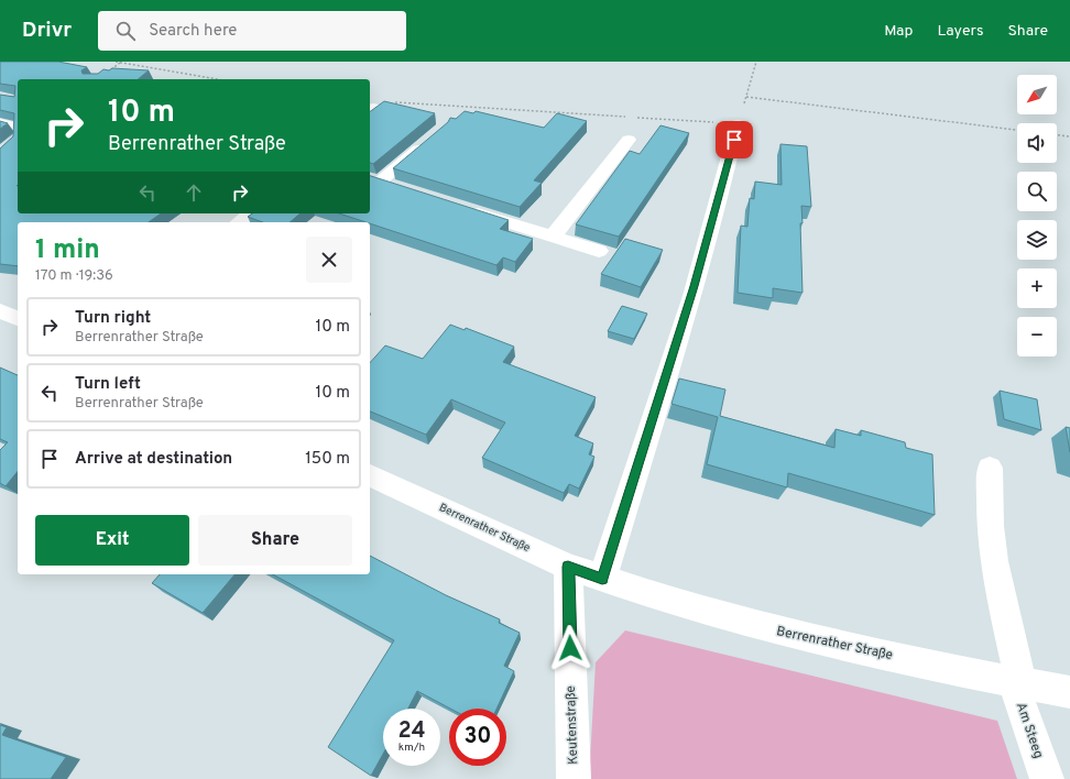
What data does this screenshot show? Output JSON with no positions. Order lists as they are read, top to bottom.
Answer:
{
  "streets": {
    "street": ["Berrenrather Straße", "Keutenstraße", "Am Steeg"]
  },
  "crossings": [
    ["Berrenrather Straße", "Keutenstraße"],
    ["Berrenrather Straße", "Am Steeg"]
  ],
  "north": "bottom left",
  "page": {
    "header": "Drivr",
    "search": "Search here",
    "nav": ["Map", "Layers", "Share"],
    "map_buttons": ["+", "−"],
    "turn": ["10 m", "Berrenrather Straße"],
    "heading": ["1 min", "170 m · 19:36"],
    "list": [
      {
        "name": "Turn right",
        "note": "Berrenrather Straße",
        "value": "10 m"
      },
      {
        "name": "Turn left",
        "note": "Berrenrather Straße",
        "value": "10 m"
      },
      {
        "name": "Arrive at destination",
        "value": "150 m"
      }
    ],
    "buttons": ["Exit", "Share"],
    "speed": "24 km/h",
    "limit": "30"
  }
}
